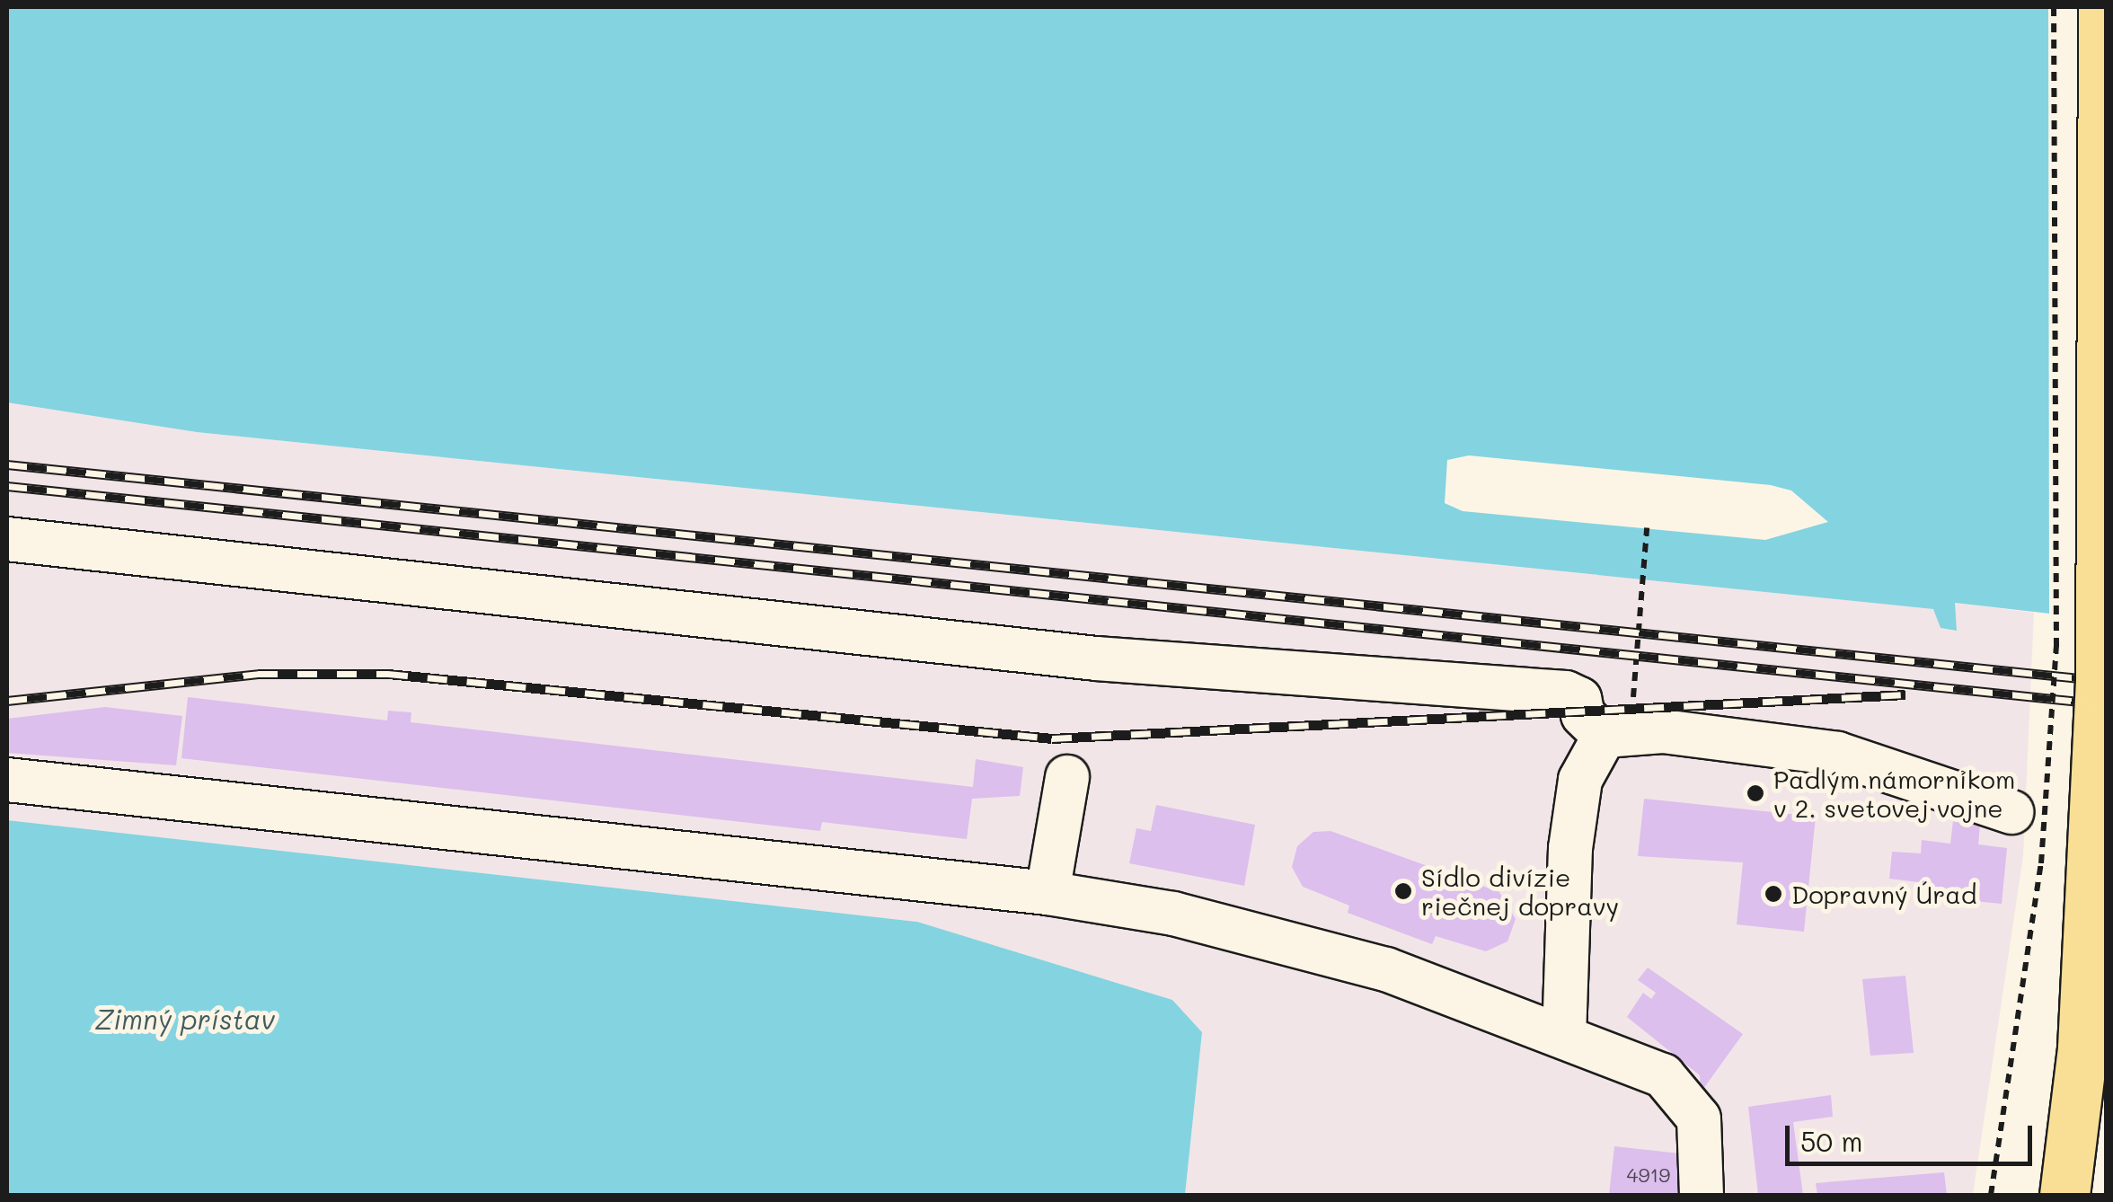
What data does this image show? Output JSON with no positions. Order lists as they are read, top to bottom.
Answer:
{
  "water": ["Zimný prístav"],
  "places": ["Padlým námorníkom v 2. svetovej vojne", "Sídlo divízie riečnej dopravy", "Dopravný Úrad"],
  "house_numbers": ["4919"],
  "scale_bar": "50 m"
}
